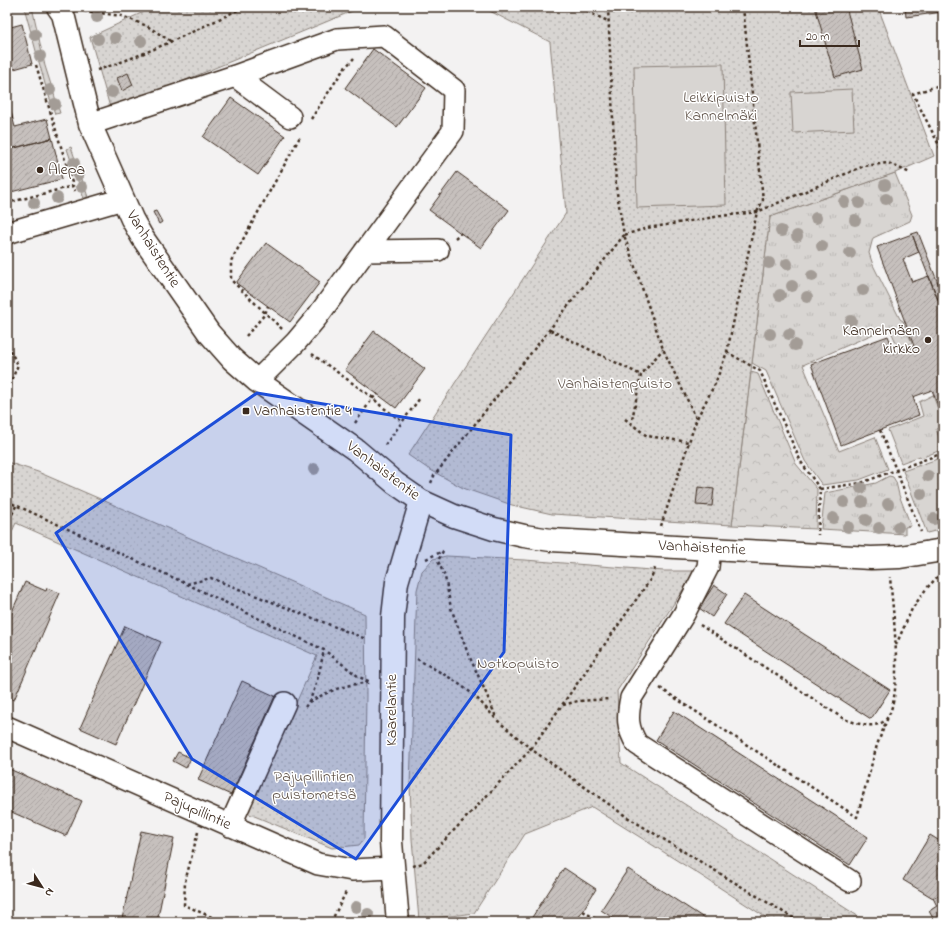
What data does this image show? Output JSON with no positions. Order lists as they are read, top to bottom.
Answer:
{
  "streets": {
    "main road": ["Vanhaistentie", "Kaarelantie"],
    "street": ["Pajupillintie"]
  },
  "crossings": [
    ["Vanhaistentie", "Kaarelantie"],
    ["Kaarelantie", "Pajupillintie"]
  ],
  "parks": [
    "Leikkipuisto Kannelmäki",
    "Vanhaistenpuisto",
    "Notkopuisto",
    "Pajupillintien puistometsä"
  ],
  "places": {
    "other": ["Alepa", "Kannelmäen kirkko"],
    "transit": ["Vanhaistentie 4"]
  },
  "scale_bar": "20 m",
  "north": "bottom right"
}
